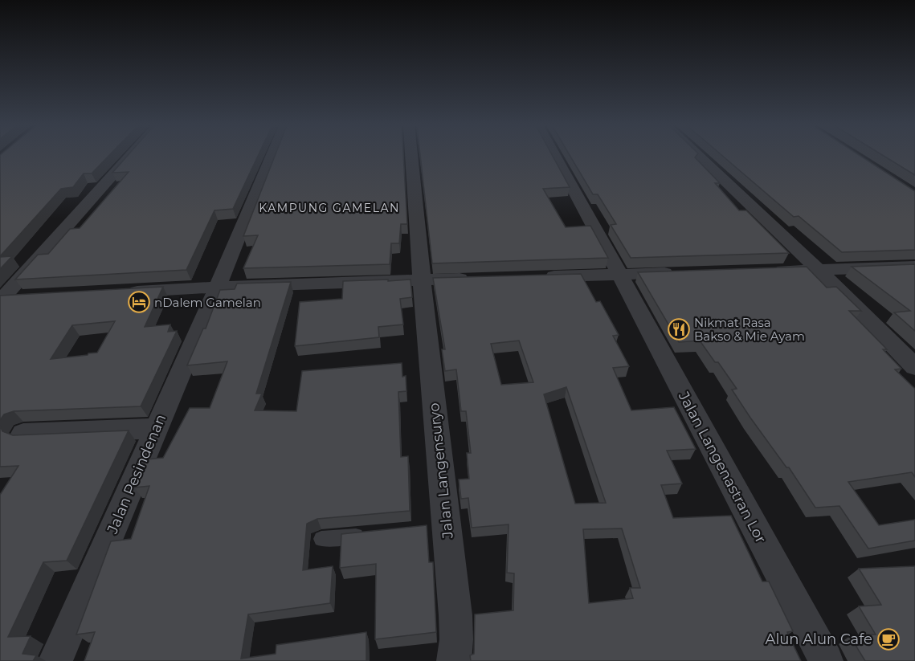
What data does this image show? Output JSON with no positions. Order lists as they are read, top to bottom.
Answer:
{
  "streets": {
    "street": ["Jalan Langenastran Lor", "Jalan Langensuryo", "Jalan Pesindenan"]
  },
  "districts": ["KAMPUNG GAMELAN"],
  "places": {
    "hotel": ["nDalem Gamelan"],
    "restaurant": ["Nikmat Rasa Bakso & Mie Ayam"],
    "cafe": ["Alun Alun Cafe"]
  }
}
